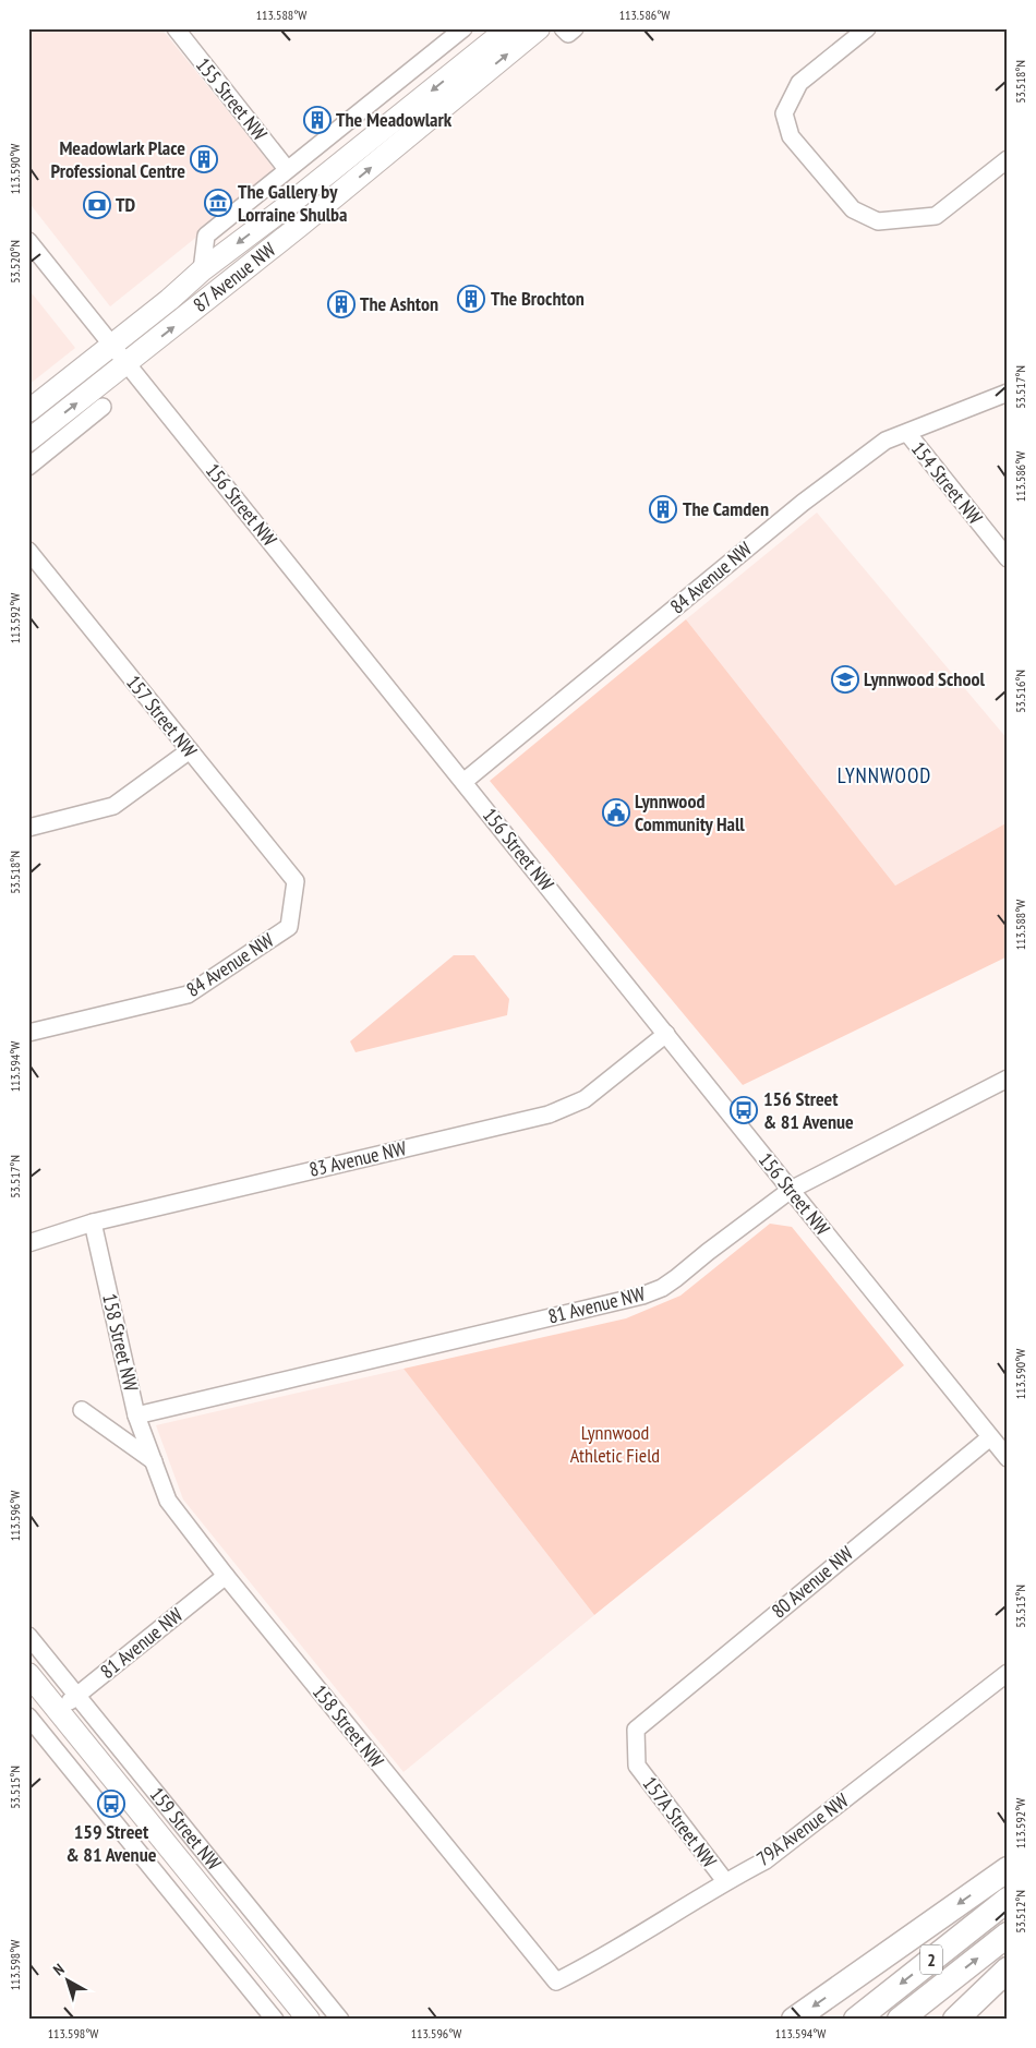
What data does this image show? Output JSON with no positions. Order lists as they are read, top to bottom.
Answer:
{
  "streets": {
    "highway": ["2"],
    "main road": ["87 Avenue NW", "159 Street NW"],
    "street": [
      "155 Street NW",
      "154 Street NW",
      "156 Street NW",
      "84 Avenue NW",
      "157 Street NW",
      "83 Avenue NW",
      "81 Avenue NW",
      "158 Street NW",
      "80 Avenue NW",
      "157A Street NW",
      "79A Avenue NW"
    ]
  },
  "crossings": [
    ["155 Street NW", "87 Avenue NW"],
    ["87 Avenue NW", "156 Street NW"],
    ["154 Street NW", "84 Avenue NW"],
    ["156 Street NW", "84 Avenue NW"],
    ["156 Street NW", "83 Avenue NW"],
    ["156 Street NW", "81 Avenue NW"],
    ["156 Street NW", "80 Avenue NW"],
    ["84 Avenue NW", "157 Street NW"],
    ["83 Avenue NW", "158 Street NW"],
    ["81 Avenue NW", "158 Street NW"],
    ["81 Avenue NW", "159 Street NW"],
    ["158 Street NW", "79A Avenue NW"],
    ["80 Avenue NW", "157A Street NW"],
    ["157A Street NW", "79A Avenue NW"]
  ],
  "districts": ["LYNNWOOD"],
  "parks": ["Lynnwood Athletic Field"],
  "places": {
    "building": [
      "The Meadowlark",
      "Meadowlark Place Professional Centre",
      "The Brochton",
      "The Ashton",
      "The Camden"
    ],
    "museum": ["The Gallery by Lorraine Shulba"],
    "bank": ["TD"],
    "school or university": ["Lynnwood School"],
    "public building": ["Lynnwood Community Hall"],
    "bus stop": ["156 Street & 81 Avenue", "159 Street & 81 Avenue"]
  },
  "north": "top left",
  "coordinates": [
    "113.588°W",
    "113.586°W",
    "53.518°N",
    "113.590°W",
    "53.520°N",
    "53.517°N",
    "113.592°W",
    "53.516°N",
    "113.594°W",
    "113.596°W",
    "53.513°N",
    "53.515°N",
    "53.512°N",
    "113.598°W"
  ]
}
